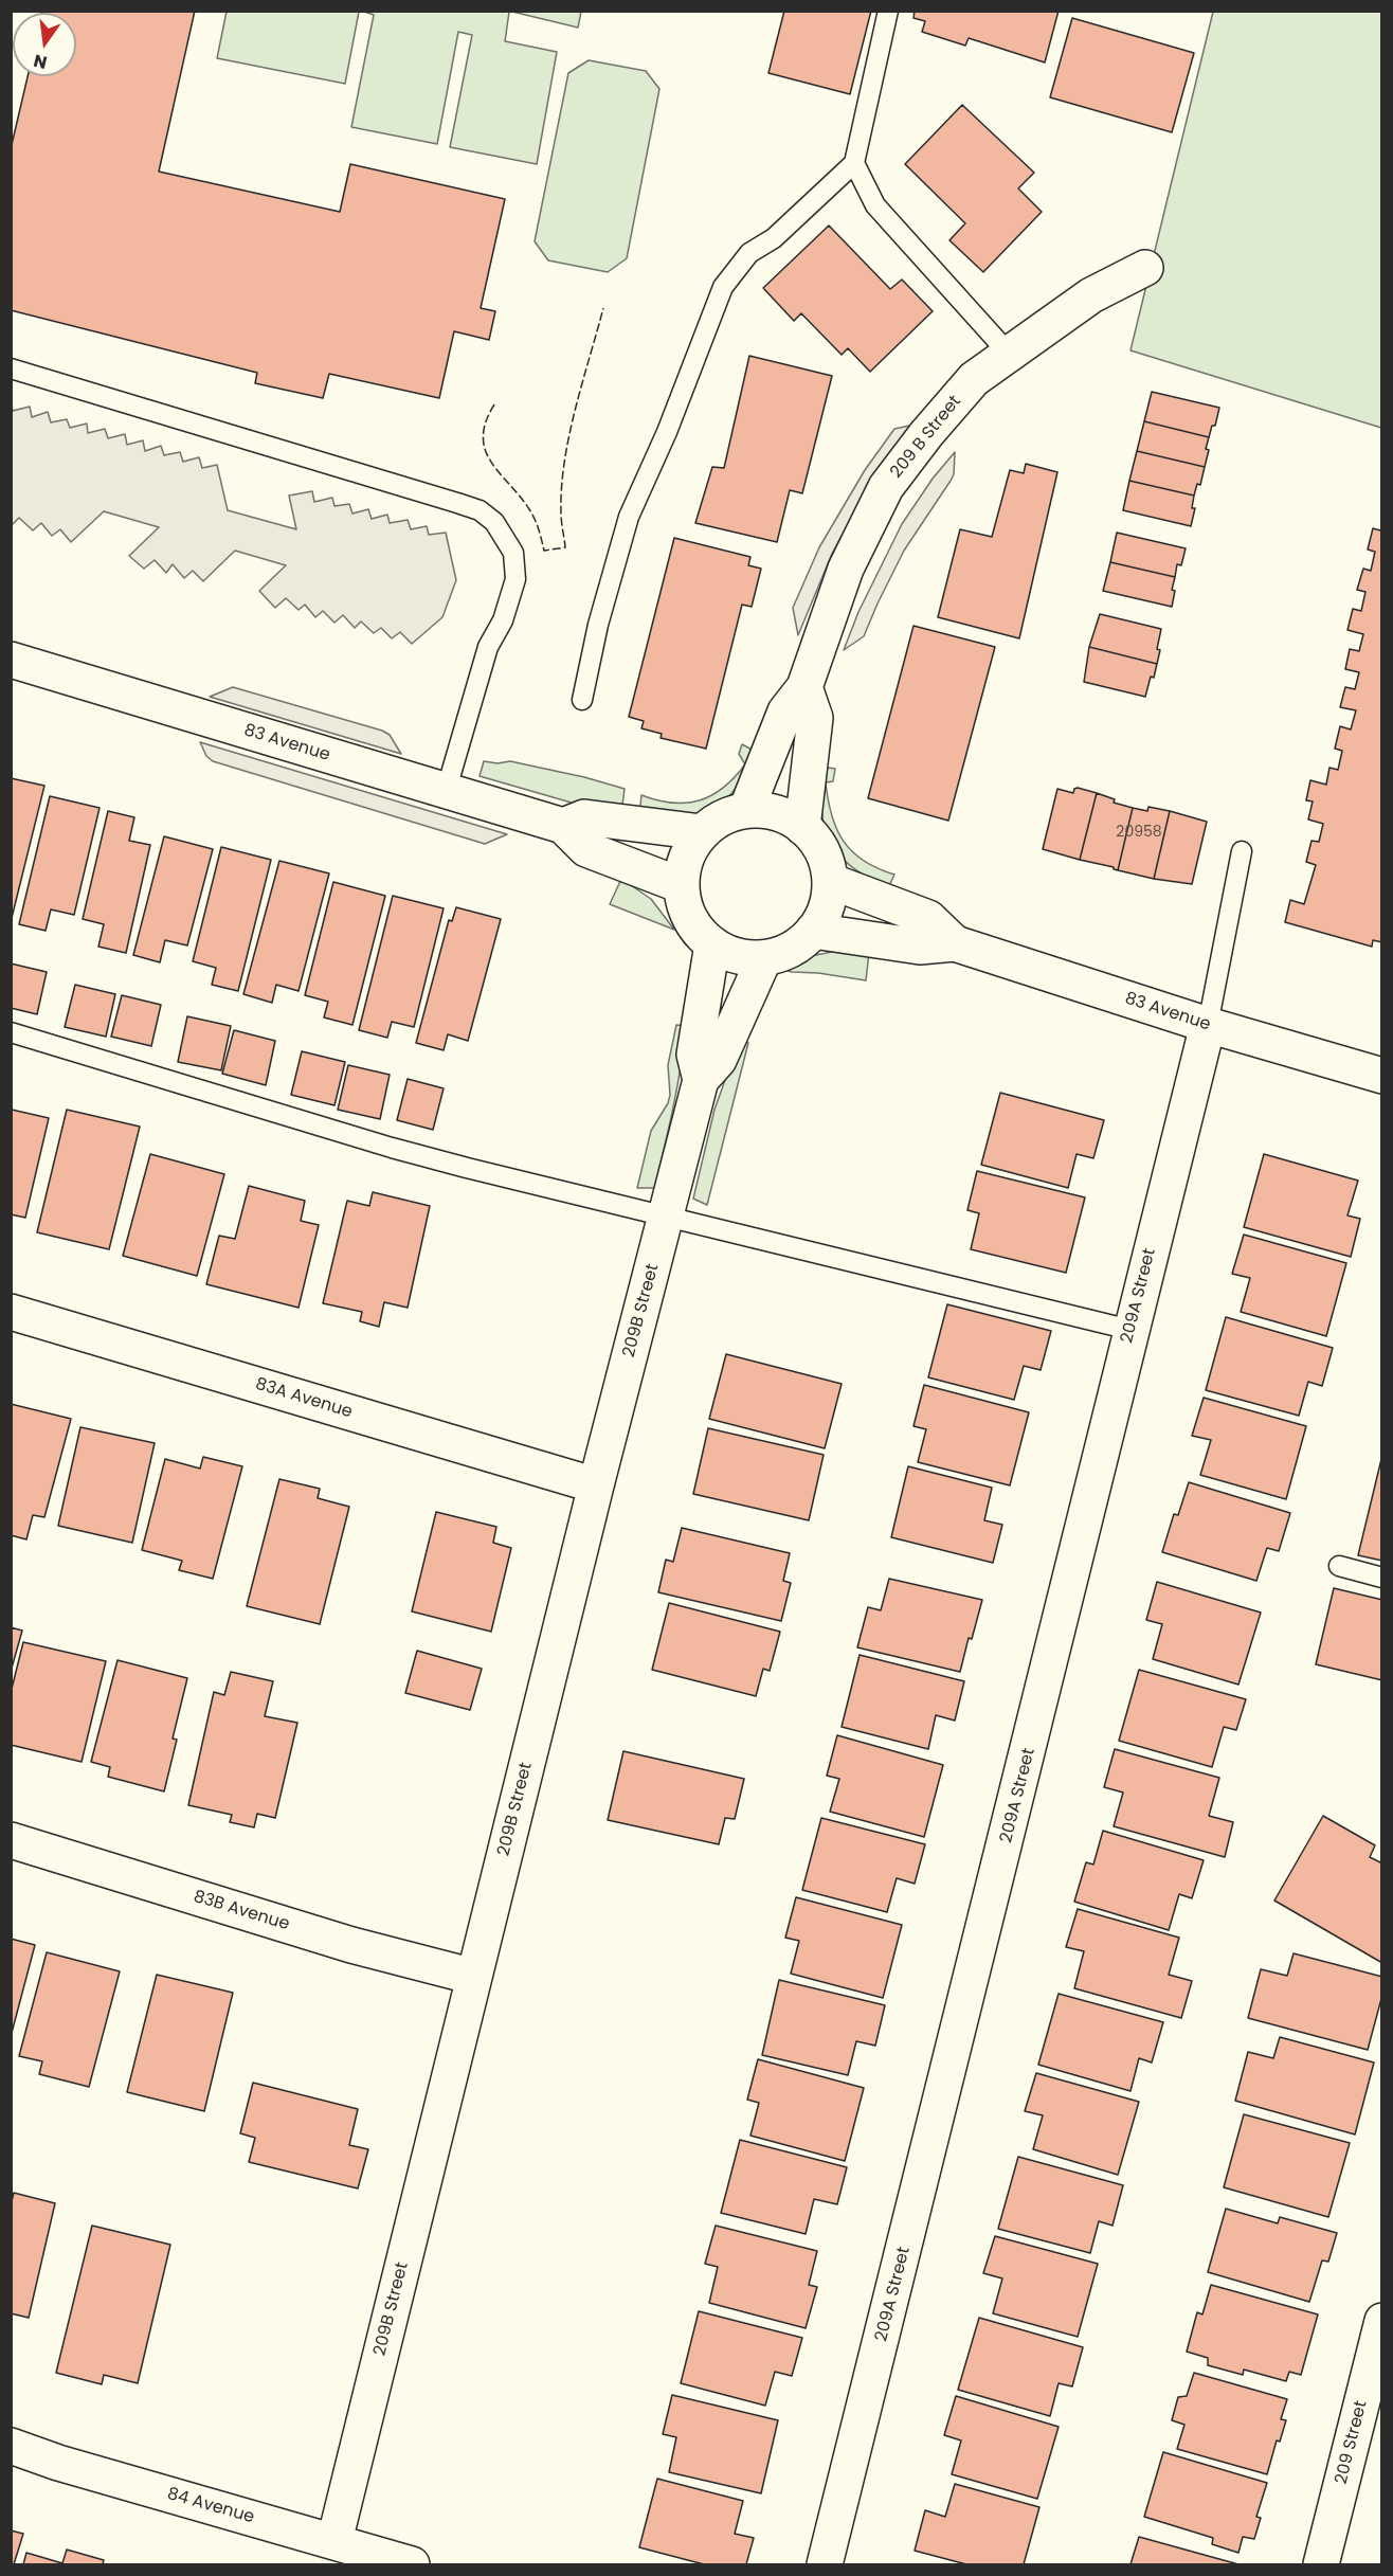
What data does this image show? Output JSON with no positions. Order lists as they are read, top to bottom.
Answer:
{
  "streets": {
    "street": [
      "209 B Street",
      "83 Avenue",
      "209A Street",
      "209B Street",
      "83A Avenue",
      "83B Avenue",
      "209 Street",
      "84 Avenue"
    ]
  },
  "crossings": [
    ["209 B Street", "83 Avenue"],
    ["209 B Street", "209B Street"],
    ["83 Avenue", "209A Street"],
    ["83 Avenue", "209B Street"],
    ["209B Street", "83A Avenue"],
    ["209B Street", "83B Avenue"],
    ["209B Street", "84 Avenue"]
  ],
  "house_numbers": ["20958"],
  "north": "bottom"
}
